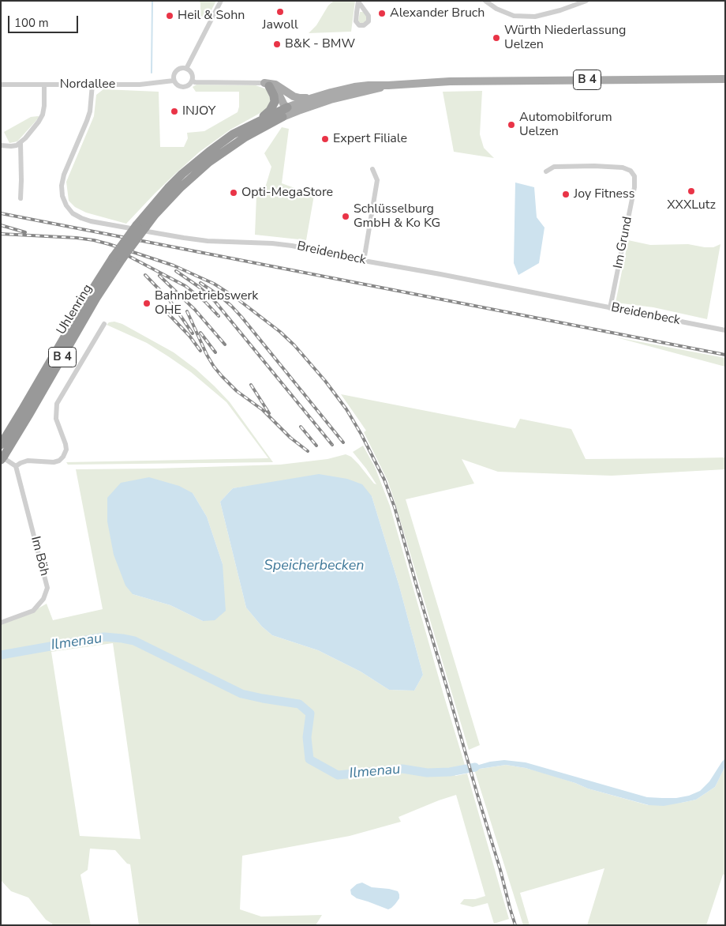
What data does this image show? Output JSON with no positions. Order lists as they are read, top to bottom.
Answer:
{
  "streets": {
    "highway": ["B 4", "Uhlenring"],
    "street": [
      "Nordallee",
      "Im Grund",
      "Breidenbeck",
      "Im Böh"
    ]
  },
  "crossings": [
    ["B 4", "Uhlenring"],
    ["Nordallee", "Breidenbeck"],
    ["Im Grund", "Breidenbeck"]
  ],
  "water": ["Speicherbecken", "Ilmenau"],
  "places": [
    "Jawoll",
    "Alexander Bruch",
    "Heil & Sohn",
    "Würth Niederlassung Uelzen",
    "B&K - BMW",
    "INJOY",
    "Automobilforum Uelzen",
    "Expert Filiale",
    "XXXLutz",
    "Opti-MegaStore",
    "Joy Fitness",
    "Schlüsselburg GmbH & Ko KG",
    "Bahnbetriebswerk OHE"
  ],
  "scale_bar": "100 m"
}
